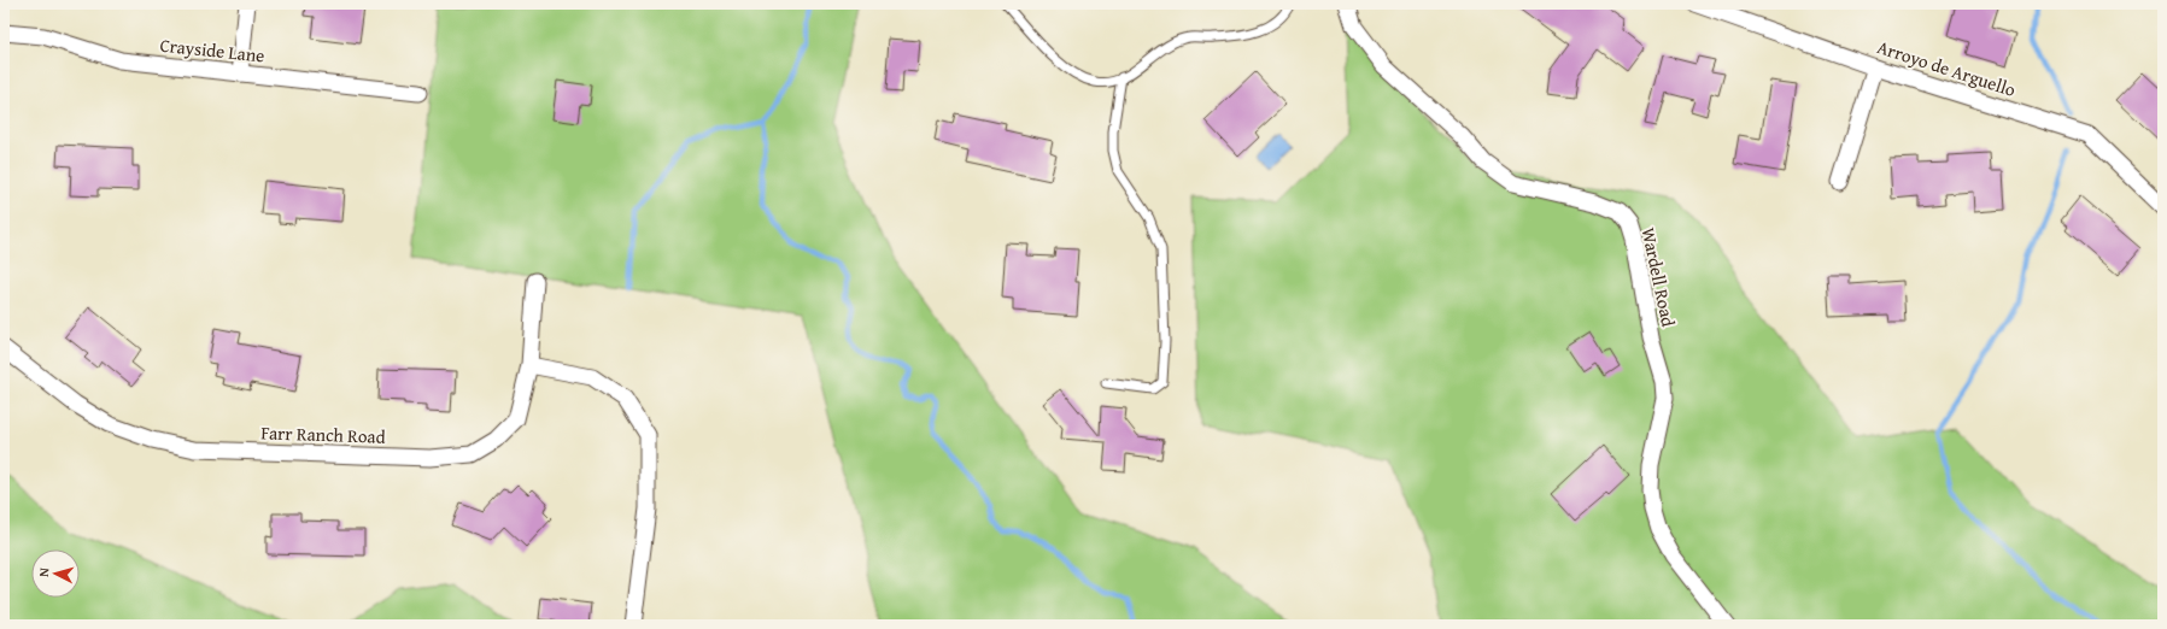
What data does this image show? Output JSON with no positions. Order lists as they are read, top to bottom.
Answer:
{
  "streets": {
    "street": [
      "Crayside Lane",
      "Arroyo de Arguello",
      "Wardell Road",
      "Farr Ranch Road"
    ]
  },
  "north": "left"
}
